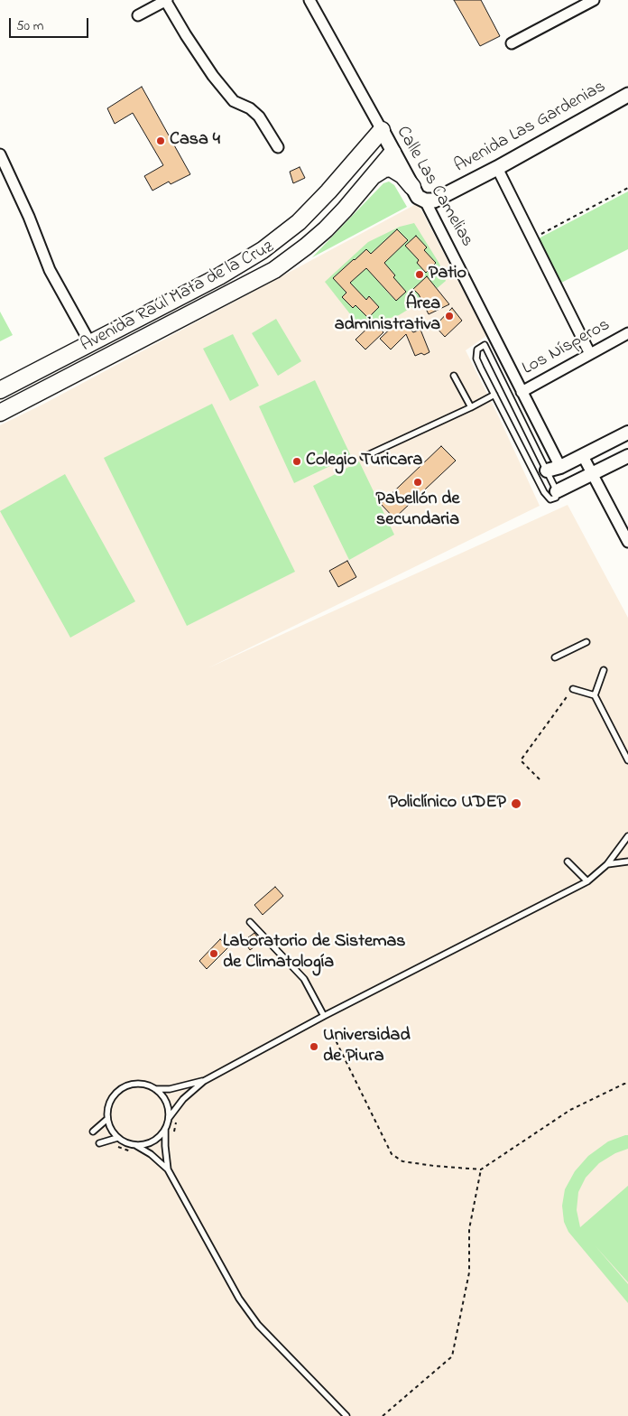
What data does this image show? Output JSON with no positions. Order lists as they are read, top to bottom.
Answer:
{
  "streets": {
    "main road": ["Avenida Las Gardenias", "Calle Las Camelias", "Avenida Raúl Mata de la Cruz"],
    "street": ["Los Nísperos"]
  },
  "crossings": [
    ["Avenida Las Gardenias", "Calle Las Camelias"],
    ["Calle Las Camelias", "Avenida Raúl Mata de la Cruz"],
    ["Calle Las Camelias", "Los Nísperos"]
  ],
  "places": [
    "Casa 4",
    "Patio",
    "Área administrativa",
    "Colegio Turicara",
    "Pabellón de secundaria",
    "Policlínico UDEP",
    "Laboratorio de Sistemas de Climatología",
    "Universidad de Piura"
  ],
  "scale_bar": "50 m"
}
